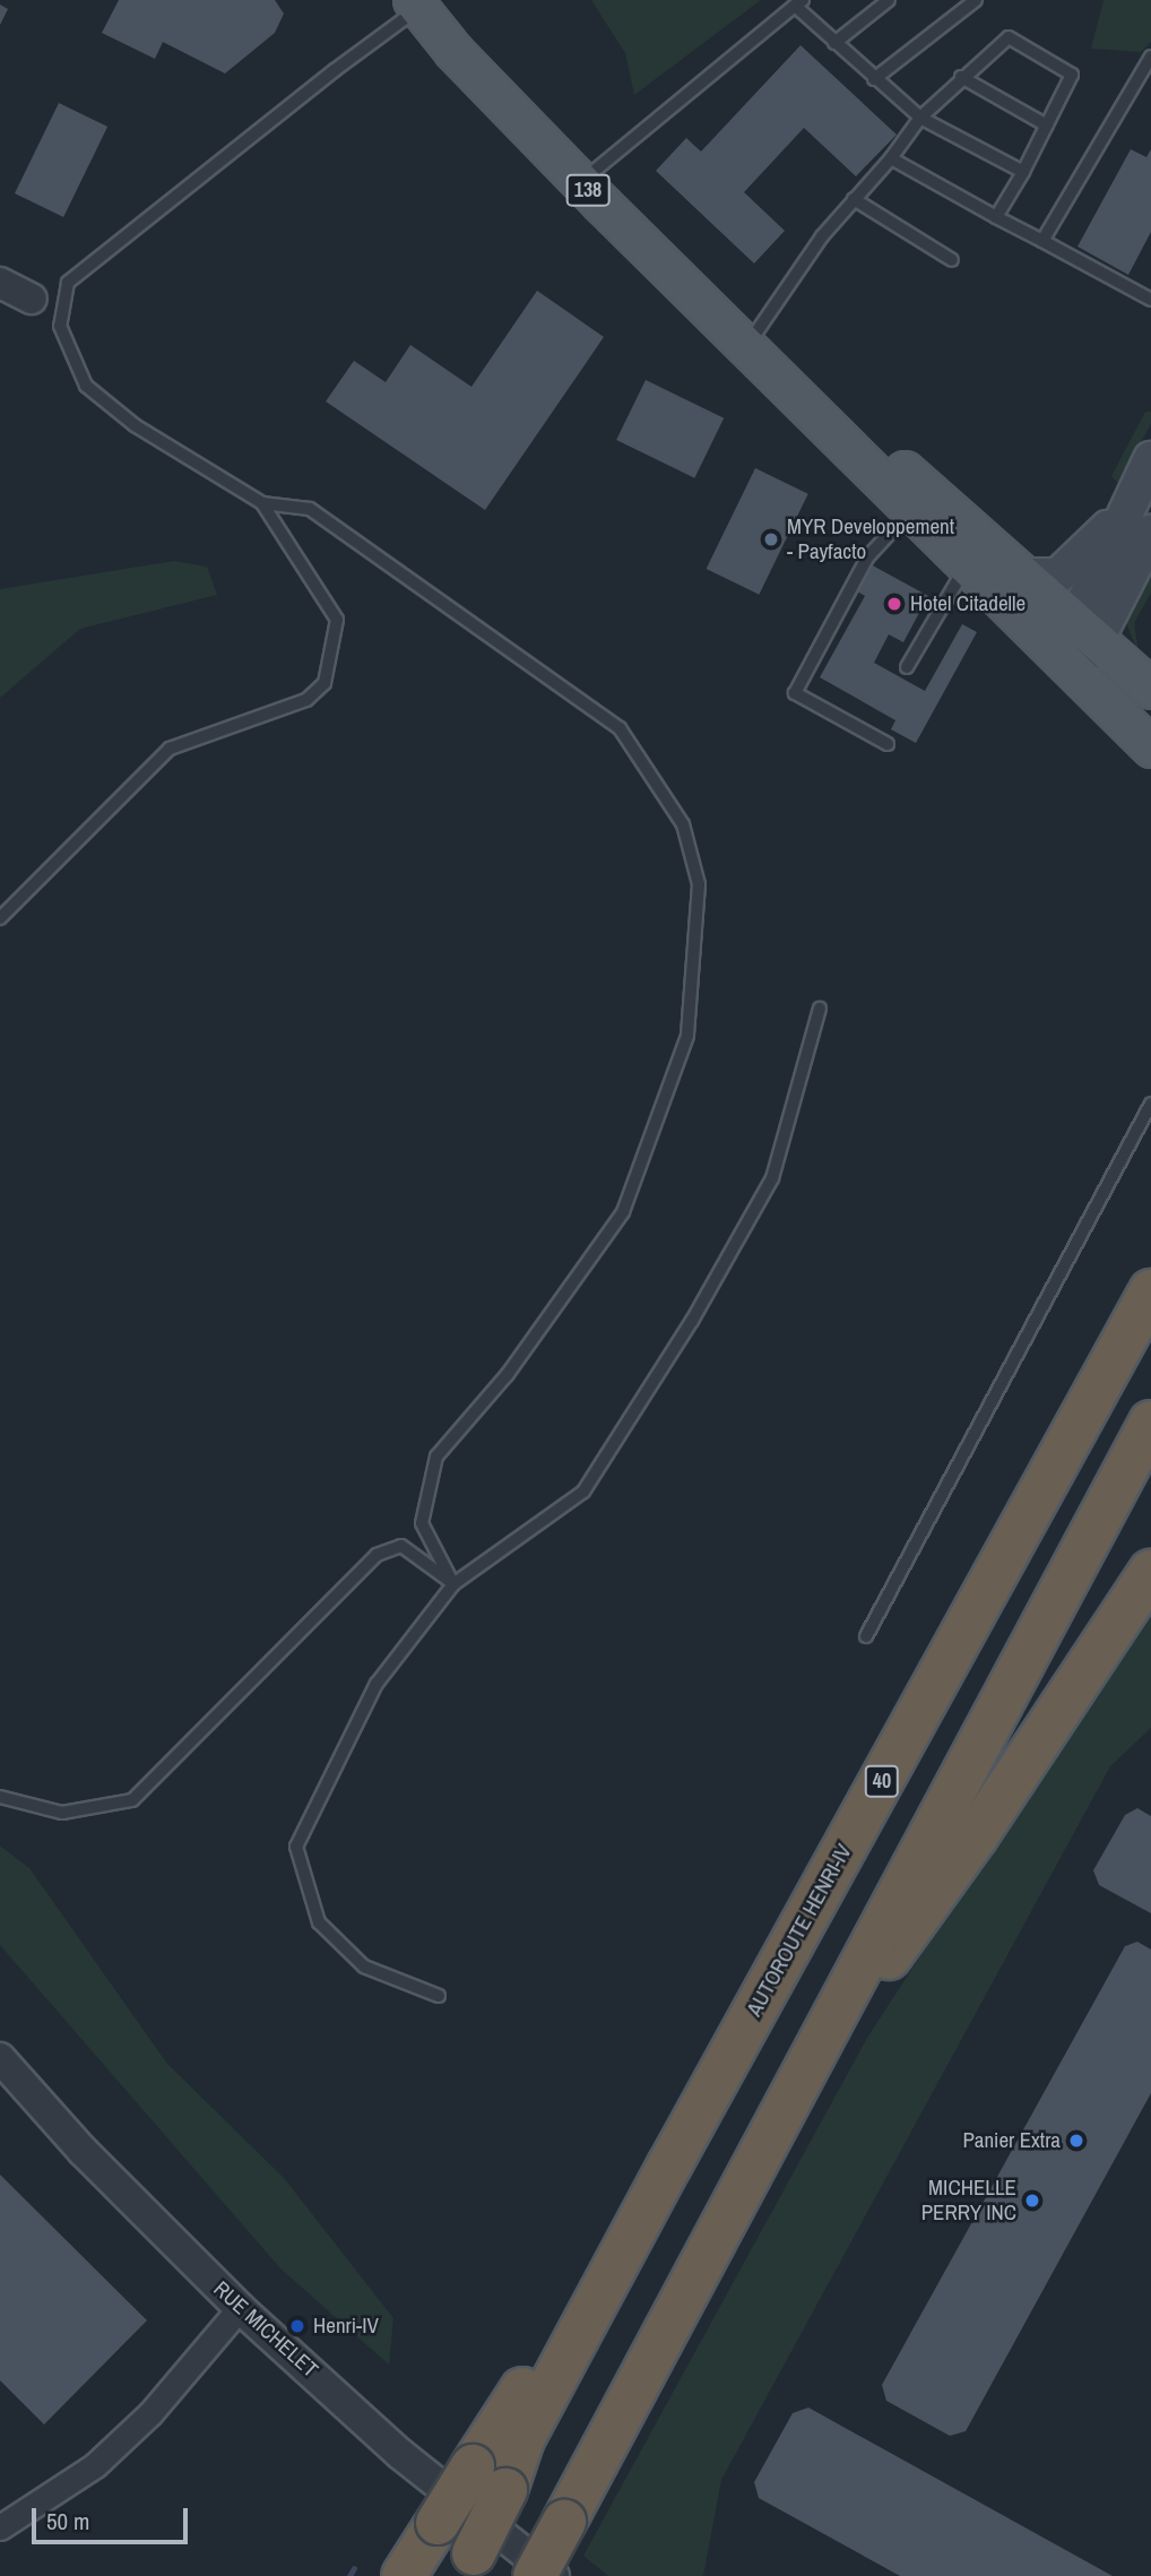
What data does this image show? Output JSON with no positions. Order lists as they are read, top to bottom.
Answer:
{
  "streets": {
    "highway": ["40", "AUTOROUTE HENRI-IV"],
    "main road": ["138"],
    "street": ["RUE MICHELET"]
  },
  "places": [
    "MYR Developpement - Payfacto",
    "Hotel Citadelle",
    "Panier Extra",
    "MICHELLE PERRY INC",
    "Henri-IV"
  ],
  "scale_bar": "50 m"
}
